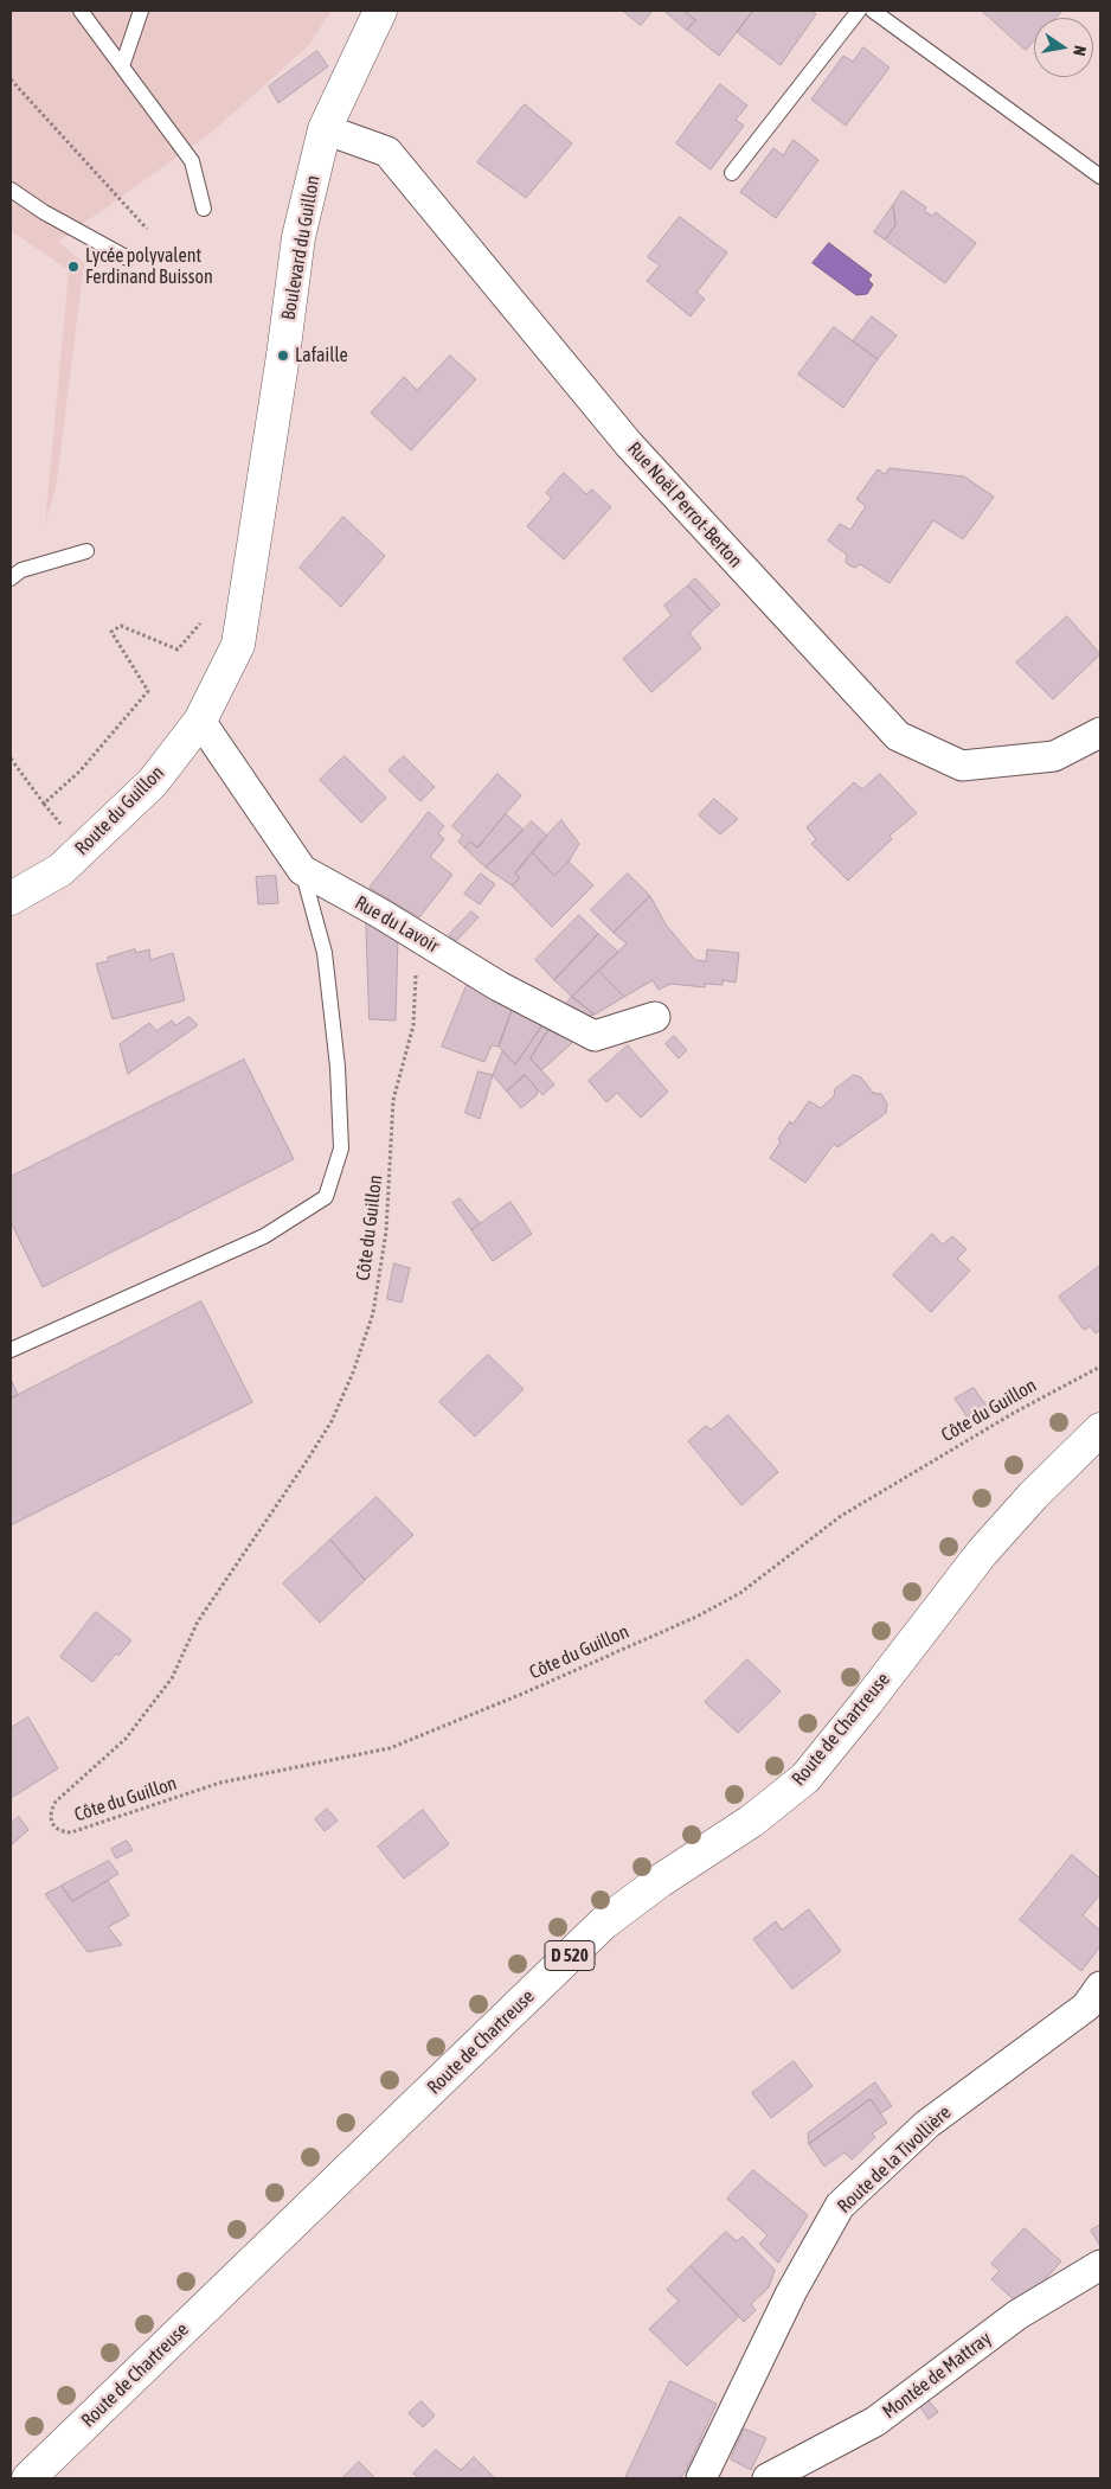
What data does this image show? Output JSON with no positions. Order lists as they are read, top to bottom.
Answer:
{
  "streets": {
    "main road": [
      "Boulevard du Guillon",
      "Route du Guillon",
      "Route de Chartreuse",
      "D 520"
    ],
    "street": [
      "Rue Noël Perrot-Berton",
      "Rue du Lavoir",
      "Route de la Tivollière",
      "Montée de Mattray"
    ],
    "path": ["Côte du Guillon"]
  },
  "crossings": [
    ["Boulevard du Guillon", "Rue Noël Perrot-Berton"],
    ["Boulevard du Guillon", "Route du Guillon"],
    ["Route du Guillon", "Rue du Lavoir"],
    ["Rue du Lavoir", "Côte du Guillon"]
  ],
  "places": ["Lycée polyvalent Ferdinand Buisson", "Lafaille"],
  "north": "right"
}
